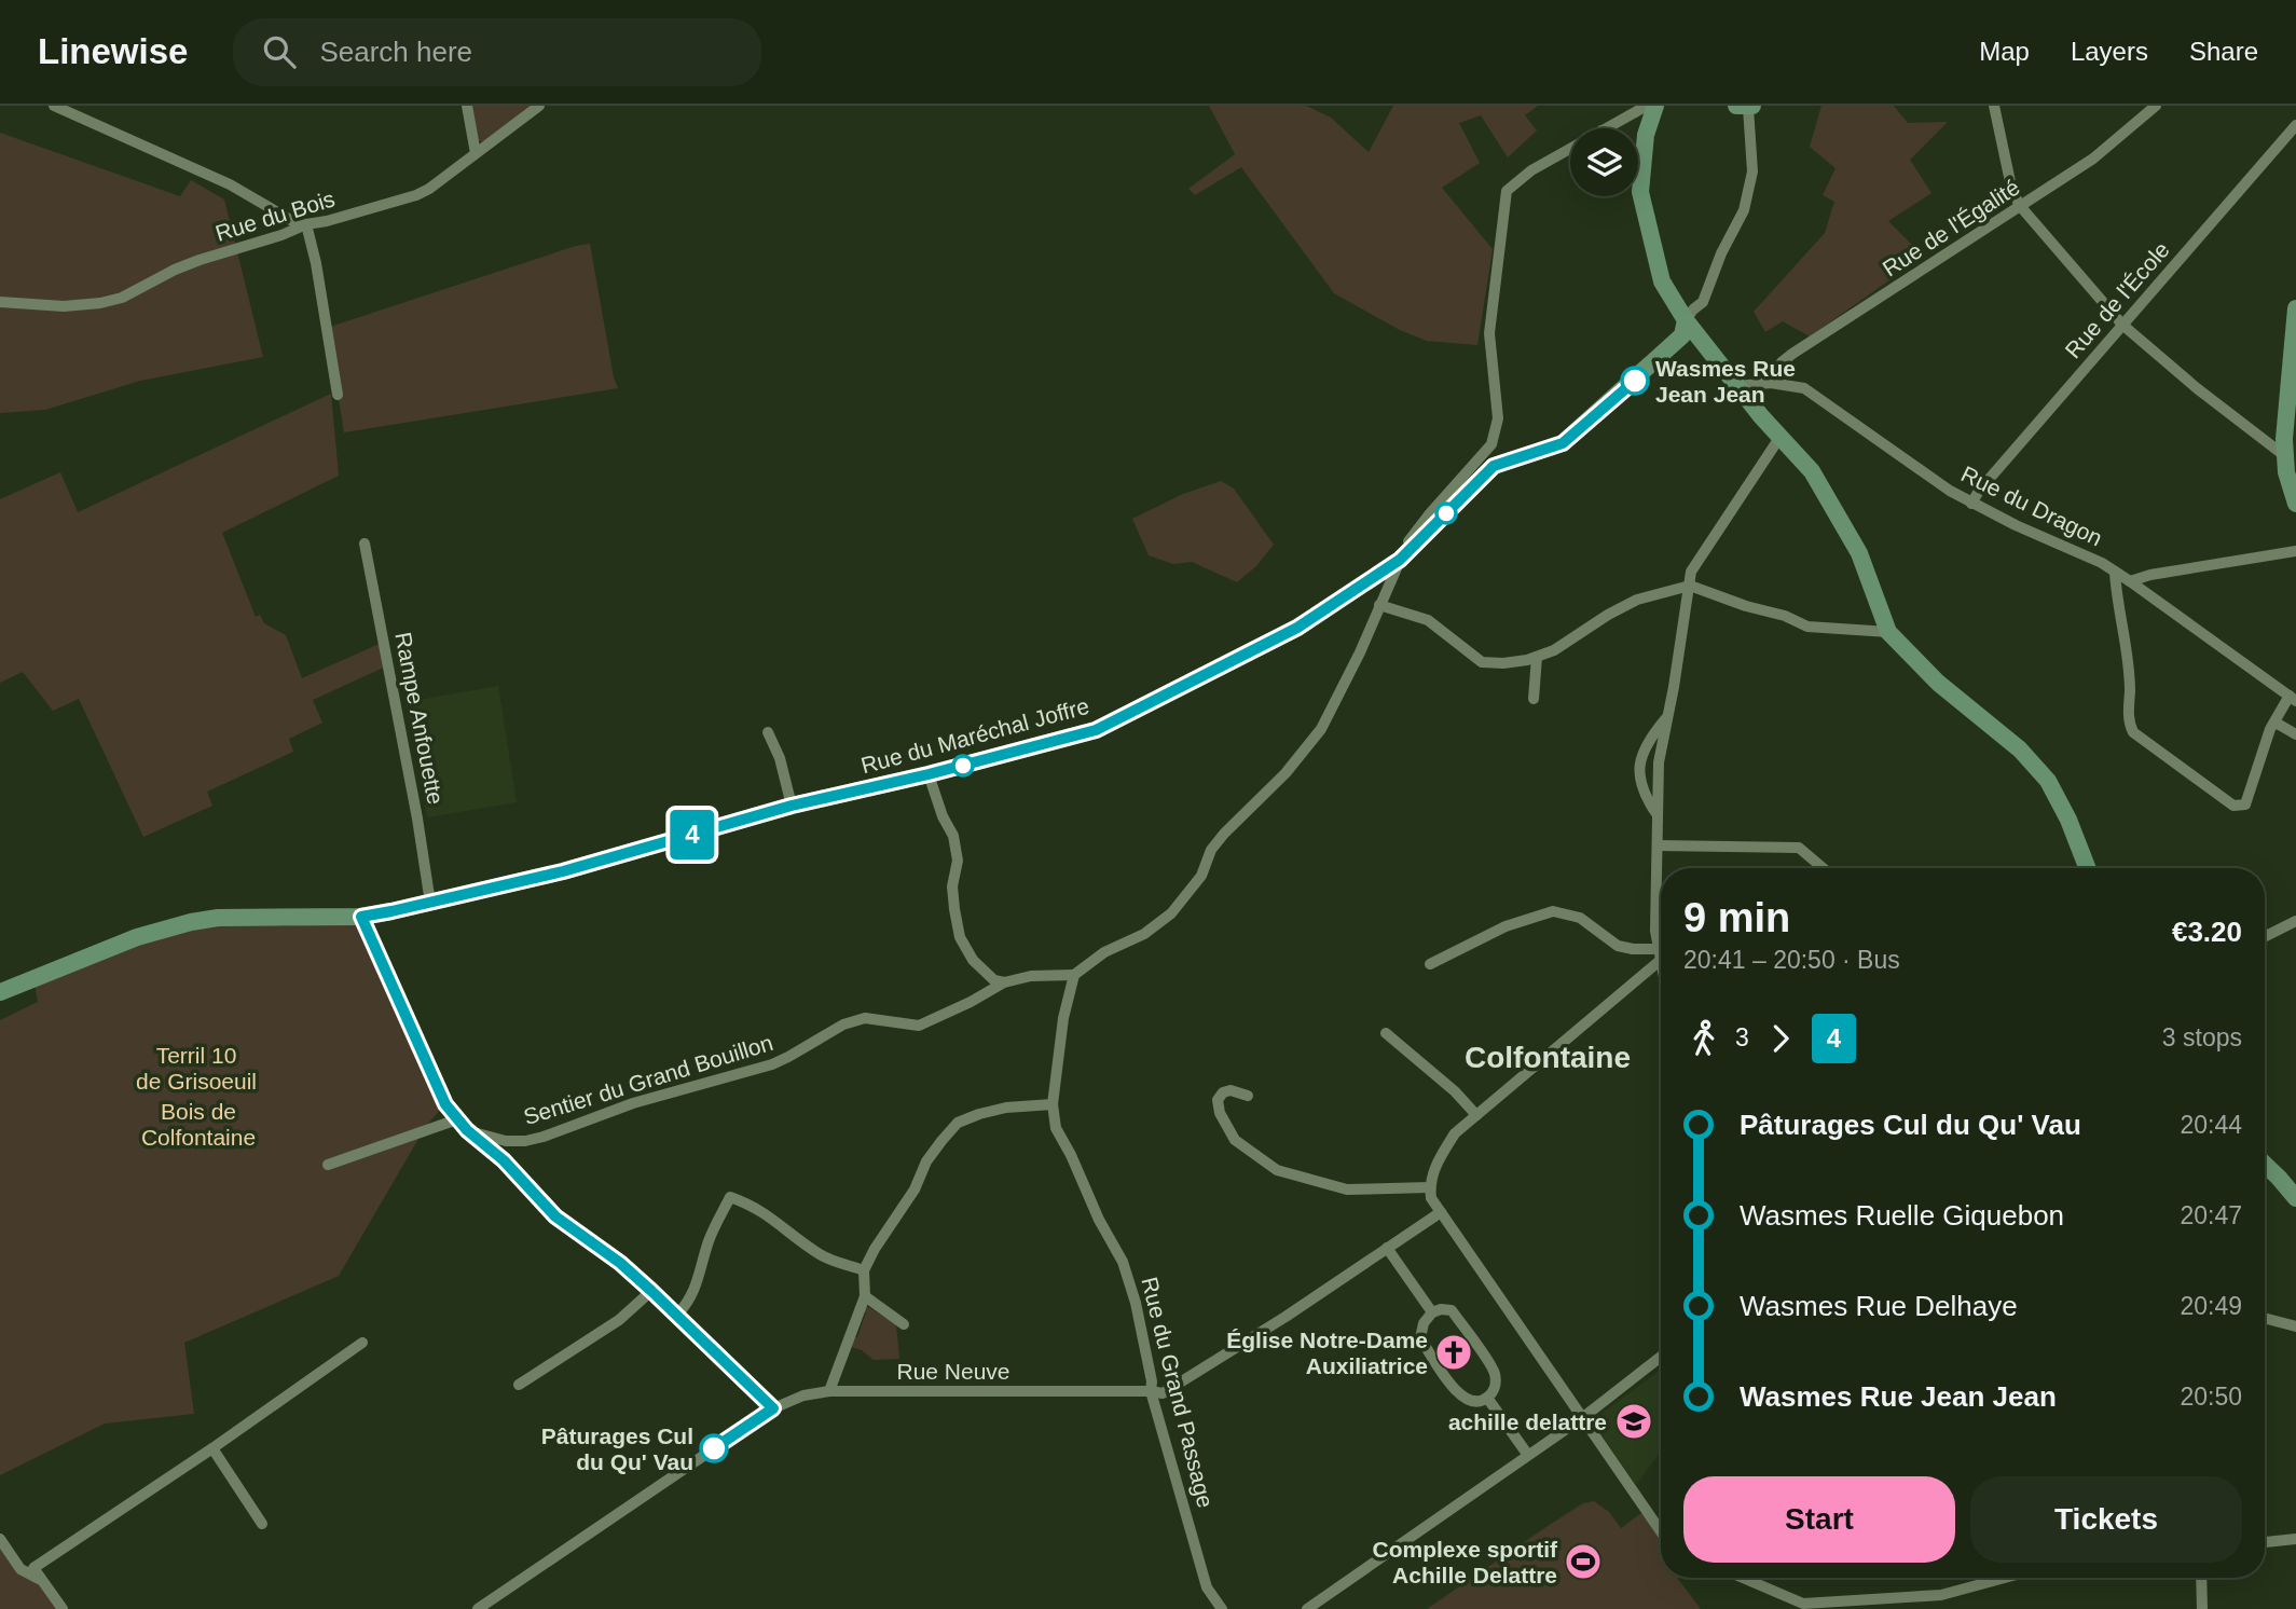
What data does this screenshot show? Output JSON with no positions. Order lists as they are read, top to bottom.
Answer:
{
  "streets": {
    "street": [
      "Rue du Bois",
      "Rue de l'Égalité",
      "Rue de l'École",
      "Rue du Dragon",
      "Rampe Anfouette",
      "Rue du Maréchal Joffre",
      "Sentier du Grand Bouillon",
      "Rue Neuve",
      "Rue du Grand Passage"
    ]
  },
  "crossings": [
    ["Rue de l'Égalité", "Rue du Dragon"],
    ["Rue de l'École", "Rue du Dragon"],
    ["Rampe Anfouette", "Rue du Maréchal Joffre"],
    ["Rue Neuve", "Rue du Grand Passage"]
  ],
  "districts": ["Colfontaine"],
  "parks": ["Terril 10 de Grisoeuil", "Bois de Colfontaine"],
  "places": {
    "other": ["Wasmes Rue Jean Jean", "Pâturages Cul du Qu' Vau"],
    "church": ["Église Notre-Dame Auxiliatrice"],
    "school or university": ["achille delattre"],
    "sports": ["Complexe sportif Achille Delattre"]
  },
  "lines": ["bus line 4"],
  "page": {
    "header": "Linewise",
    "search": "Search here",
    "nav": ["Map", "Layers", "Share"],
    "on_map": "4",
    "heading": ["9 min", "20:41 – 20:50 · Bus", "€3.20"],
    "legs": ["3", "4", "3 stops"],
    "list": [
      {
        "name": "Pâturages Cul du Qu' Vau",
        "value": "20:44"
      },
      {
        "name": "Wasmes Ruelle Giquebon",
        "value": "20:47"
      },
      {
        "name": "Wasmes Rue Delhaye",
        "value": "20:49"
      },
      {
        "name": "Wasmes Rue Jean Jean",
        "value": "20:50"
      }
    ],
    "buttons": ["Start", "Tickets"]
  }
}
